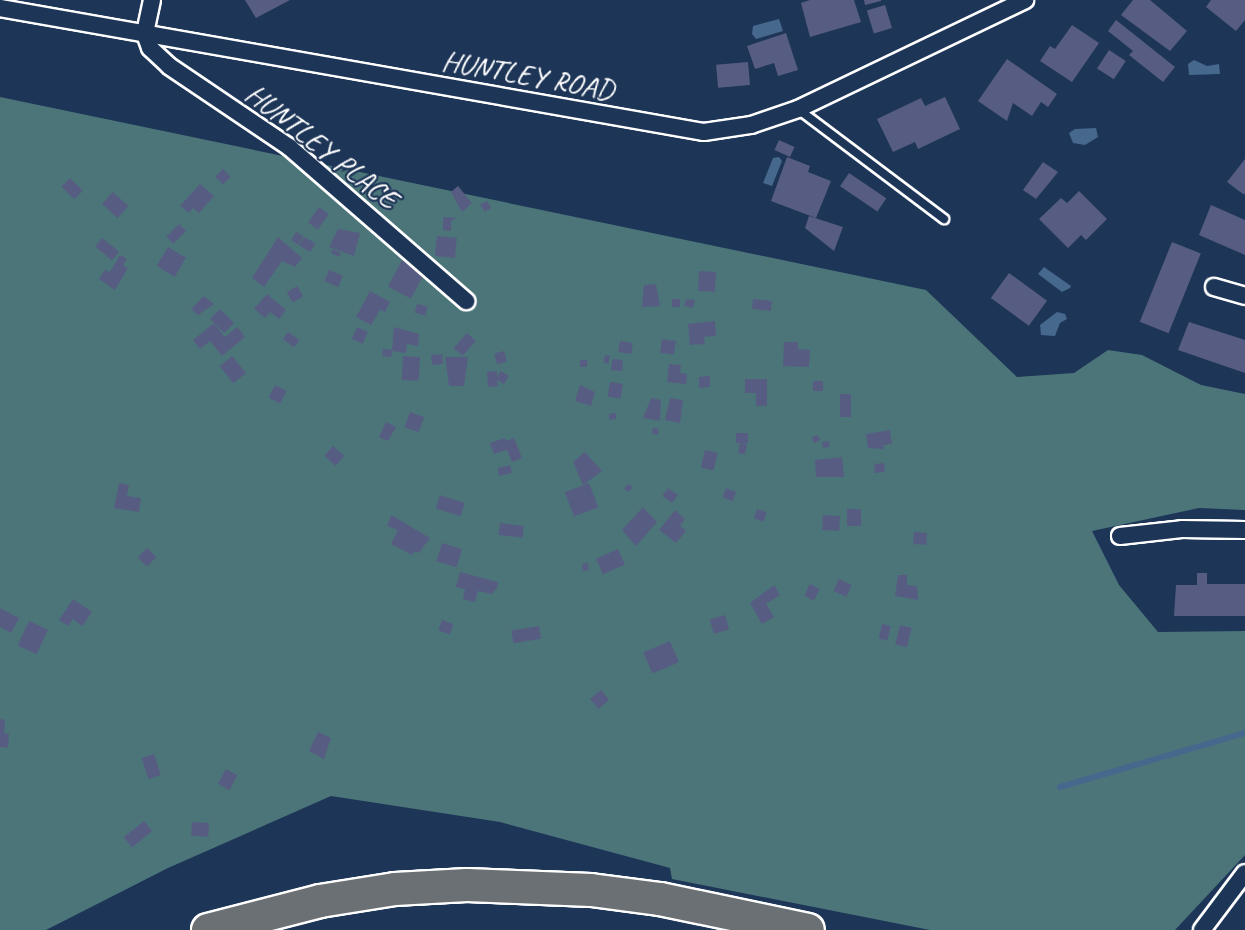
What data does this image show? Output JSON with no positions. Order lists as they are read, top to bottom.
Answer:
{
  "streets": {
    "street": ["HUNTLEY ROAD", "HUNTLEY PLACE"]
  },
  "crossings": [
    ["HUNTLEY ROAD", "HUNTLEY PLACE"]
  ]
}
